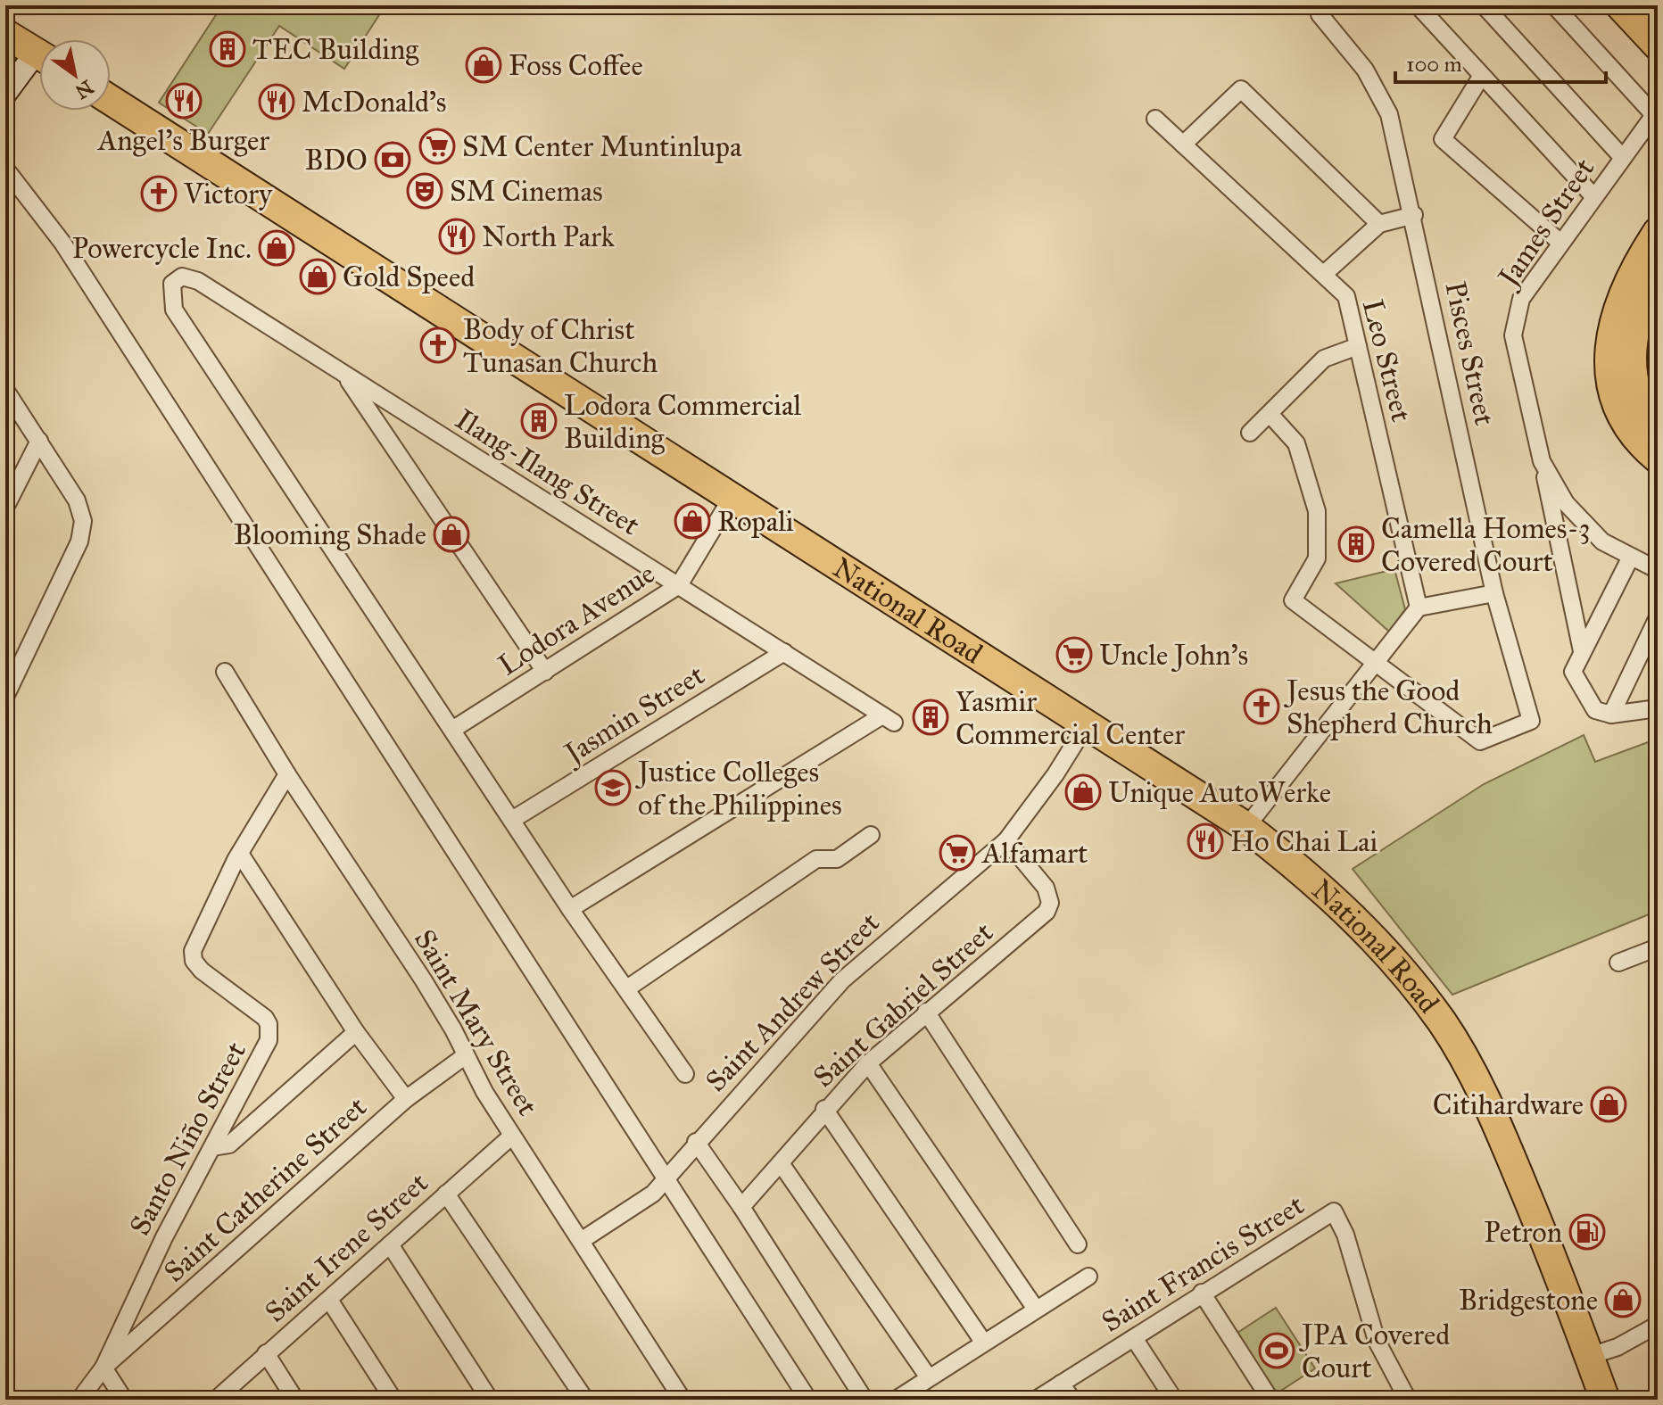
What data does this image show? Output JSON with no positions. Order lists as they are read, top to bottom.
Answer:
{
  "streets": {
    "highway": ["National Road"],
    "street": [
      "James Street",
      "Pisces Street",
      "Leo Street",
      "Ilang-Ilang Street",
      "Lodora Avenue",
      "Jasmin Street",
      "Saint Andrew Street",
      "Saint Gabriel Street",
      "Saint Mary Street",
      "Santo Niño Street",
      "Saint Catherine Street",
      "Saint Irene Street",
      "Saint Francis Street"
    ]
  },
  "crossings": [
    ["Ilang-Ilang Street", "Lodora Avenue"],
    ["Ilang-Ilang Street", "Jasmin Street"],
    ["National Road", "Lodora Avenue"],
    ["National Road", "Saint Andrew Street"],
    ["Saint Andrew Street", "Saint Gabriel Street"],
    ["Saint Andrew Street", "Saint Mary Street"],
    ["Saint Mary Street", "Santo Niño Street"],
    ["Saint Mary Street", "Saint Catherine Street"],
    ["Saint Mary Street", "Saint Irene Street"],
    ["Santo Niño Street", "Saint Catherine Street"]
  ],
  "places": {
    "building": [
      "TEC Building",
      "Lodora Commercial Building",
      "Camella Homes-3 Covered Court",
      "Yasmir Commercial Center"
    ],
    "shop": [
      "Foss Coffee",
      "Powercycle Inc.",
      "Gold Speed",
      "Ropali",
      "Blooming Shade",
      "Unique AutoWerke",
      "Citihardware",
      "Bridgestone"
    ],
    "restaurant": [
      "Angel's Burger",
      "McDonald's",
      "North Park",
      "Ho Chai Lai"
    ],
    "supermarket": ["SM Center Muntinlupa", "Uncle John's", "Alfamart"],
    "bank": ["BDO"],
    "theatre": ["SM Cinemas"],
    "church": ["Victory", "Body of Christ Tunasan Church", "Jesus the Good Shepherd Church"],
    "school or university": ["Justice Colleges of the Philippines"],
    "fuel station": ["Petron"],
    "sports": ["JPA Covered Court"]
  },
  "scale_bar": "100 m",
  "north": "bottom right"
}
